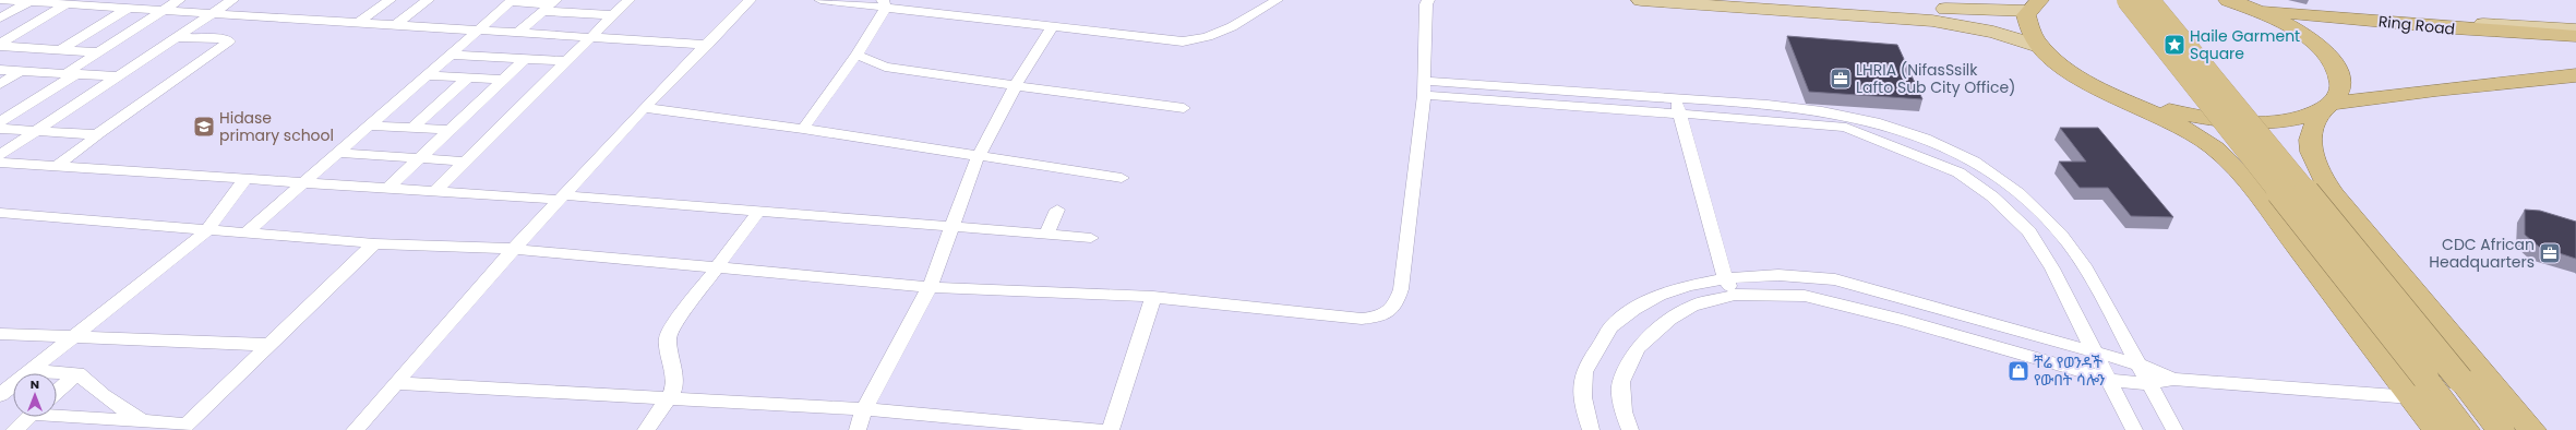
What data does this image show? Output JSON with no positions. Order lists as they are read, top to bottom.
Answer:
{
  "streets": {
    "highway": ["Ring Road"]
  },
  "places": {
    "place": ["Haile Garment Square"],
    "office": ["LHRIA (NifasSsilk Lafto Sub City Office)", "CDC African Headquarters"],
    "school or university": ["Hidase primary school"],
    "shop": ["ቸሬ የወንዳች የውበት ሳሎን"]
  },
  "north": "top"
}
